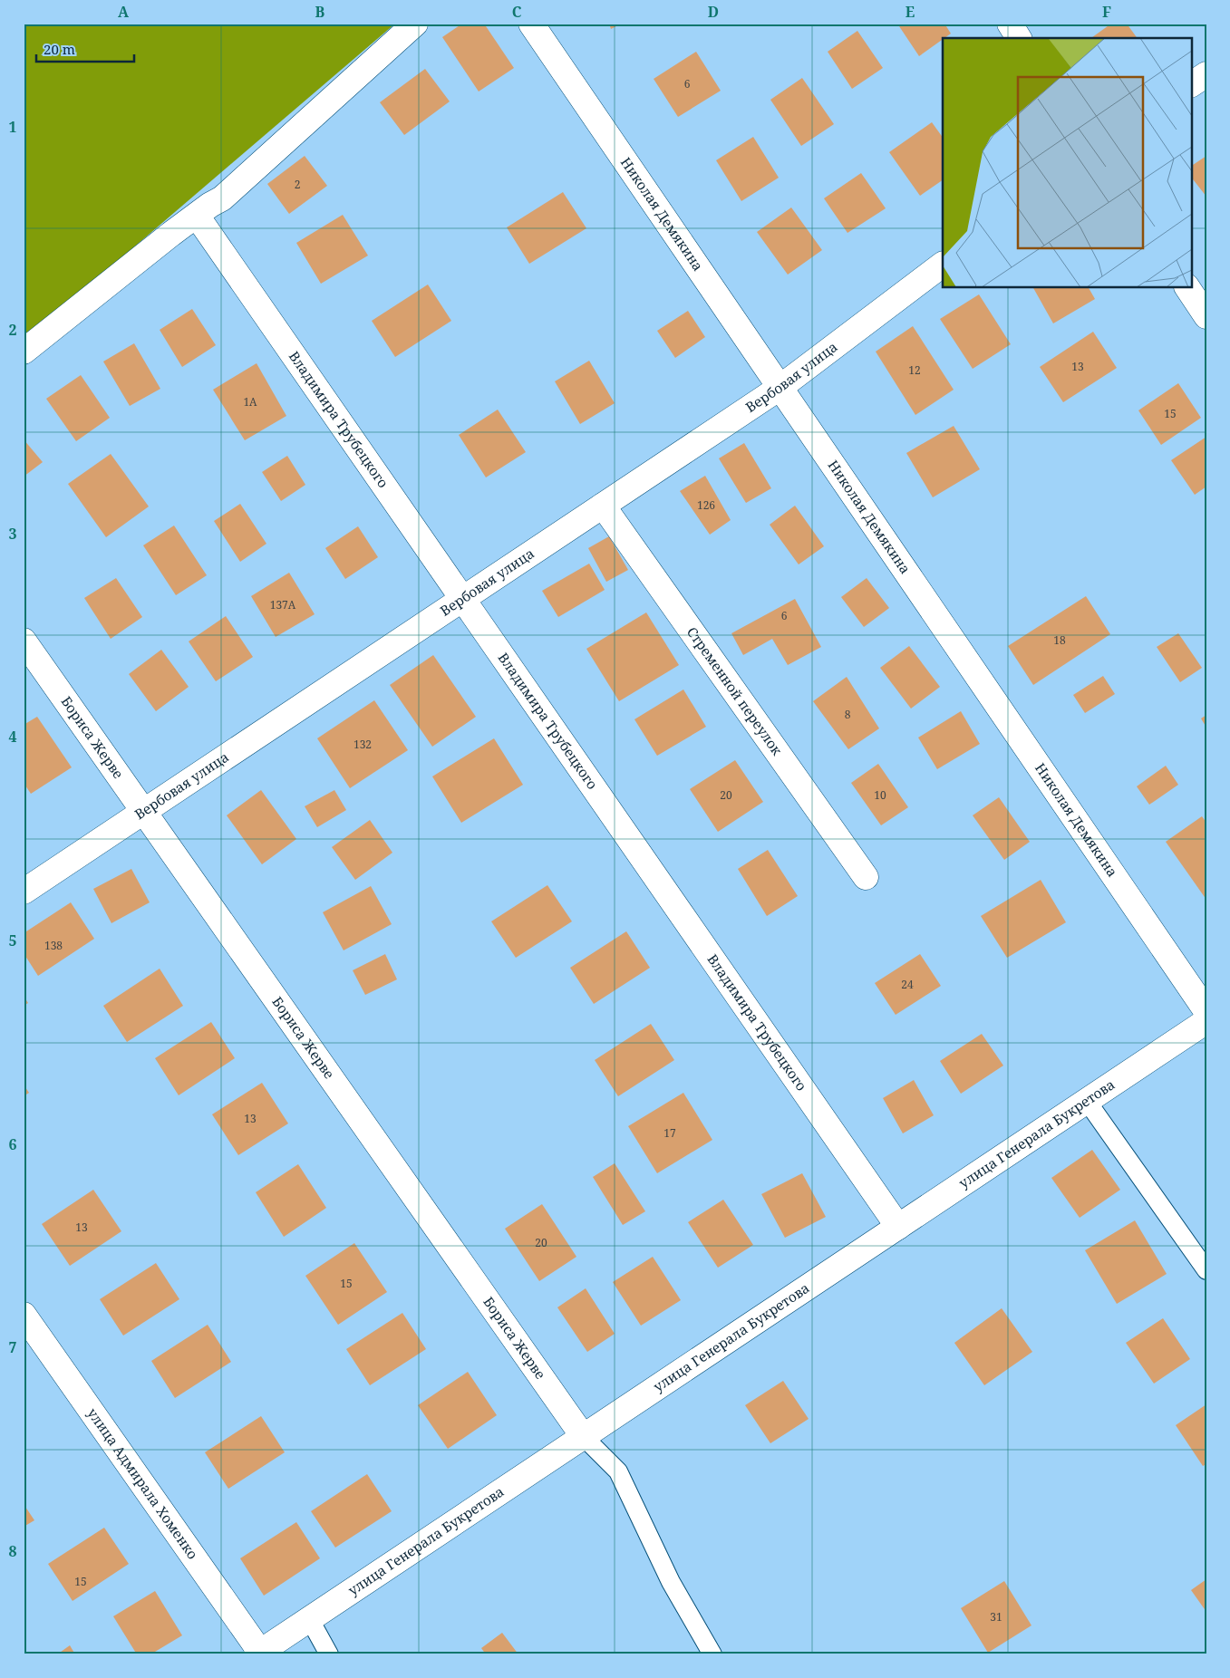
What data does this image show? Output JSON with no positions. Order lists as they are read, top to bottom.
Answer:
{
  "streets": {
    "street": [
      "Николая Демякина",
      "Вербовая улица",
      "Владимира Трубецкого",
      "Стременной переулок",
      "Бориса Жерве",
      "улица Генерала Букретова",
      "улица Адмирала Хоменко"
    ]
  },
  "crossings": [
    ["Николая Демякина", "Вербовая улица"],
    ["Вербовая улица", "Владимира Трубецкого"],
    ["Вербовая улица", "Стременной переулок"],
    ["Вербовая улица", "Бориса Жерве"],
    ["Владимира Трубецкого", "улица Генерала Букретова"],
    ["Бориса Жерве", "улица Генерала Букретова"],
    ["улица Генерала Букретова", "улица Адмирала Хоменко"]
  ],
  "house_numbers": [
    "6",
    "2",
    "13",
    "12",
    "1А",
    "15",
    "126",
    "137А",
    "6",
    "18",
    "8",
    "132",
    "20",
    "10",
    "138",
    "24",
    "13",
    "17",
    "13",
    "20",
    "15",
    "15",
    "31"
  ],
  "scale_bar": "20 m",
  "grid": {
    "columns": [
      "A",
      "B",
      "C",
      "D",
      "E",
      "F"
    ],
    "rows": [
      "1",
      "2",
      "3",
      "4",
      "5",
      "6",
      "7",
      "8"
    ]
  }
}
